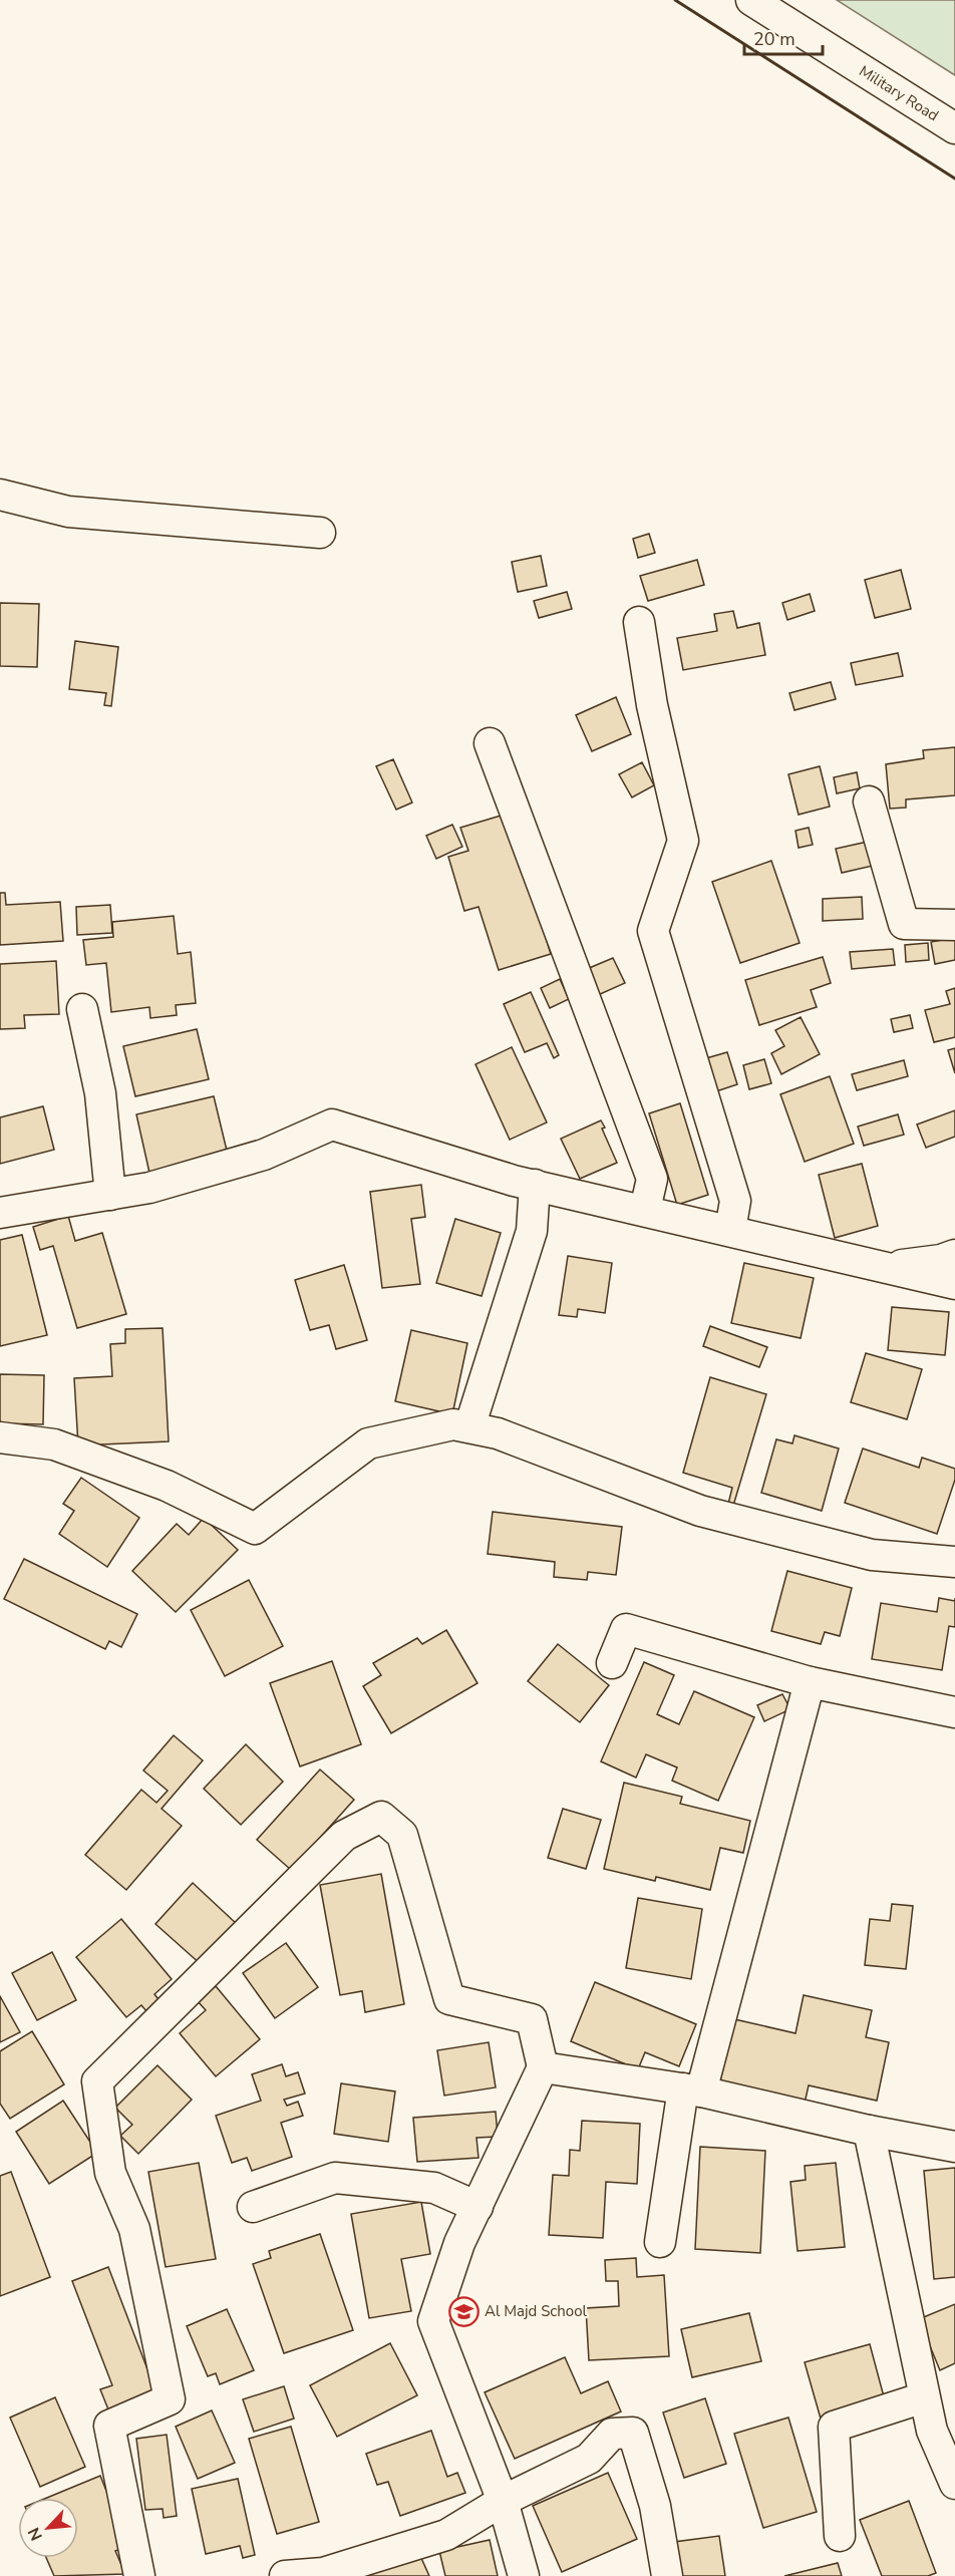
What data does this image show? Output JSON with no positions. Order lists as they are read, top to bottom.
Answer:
{
  "streets": {
    "street": ["Military Road"]
  },
  "places": {
    "school or university": ["Al Majd School"]
  },
  "scale_bar": "20 m",
  "north": "bottom left"
}
